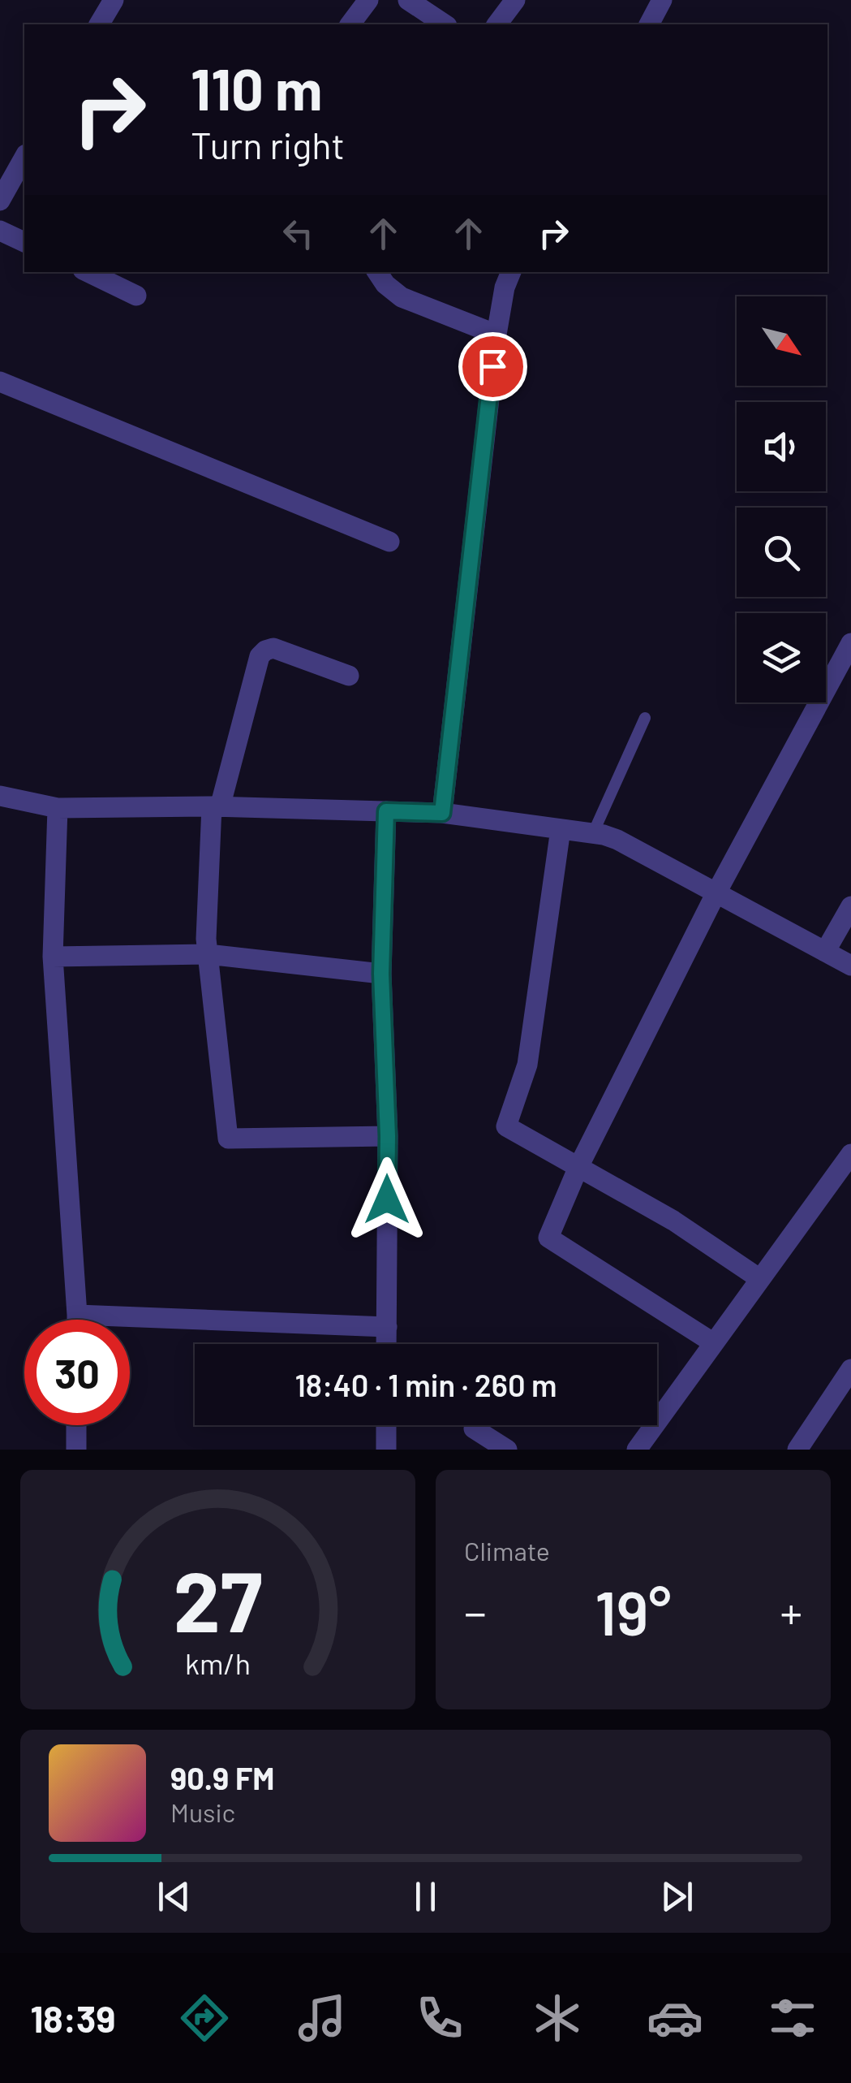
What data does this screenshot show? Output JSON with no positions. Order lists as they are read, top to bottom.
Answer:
{
  "north": "bottom right",
  "page": {
    "turn": ["110 m", "Turn right"],
    "limit": "30",
    "trip": "18:40 · 1 min · 260 m",
    "tile": "Climate",
    "heat": ["−", "19°", "+"],
    "song": ["90.9 FM", "Music"],
    "tabs": "18:39",
    "gauge": ["27", "km/h"]
  }
}
